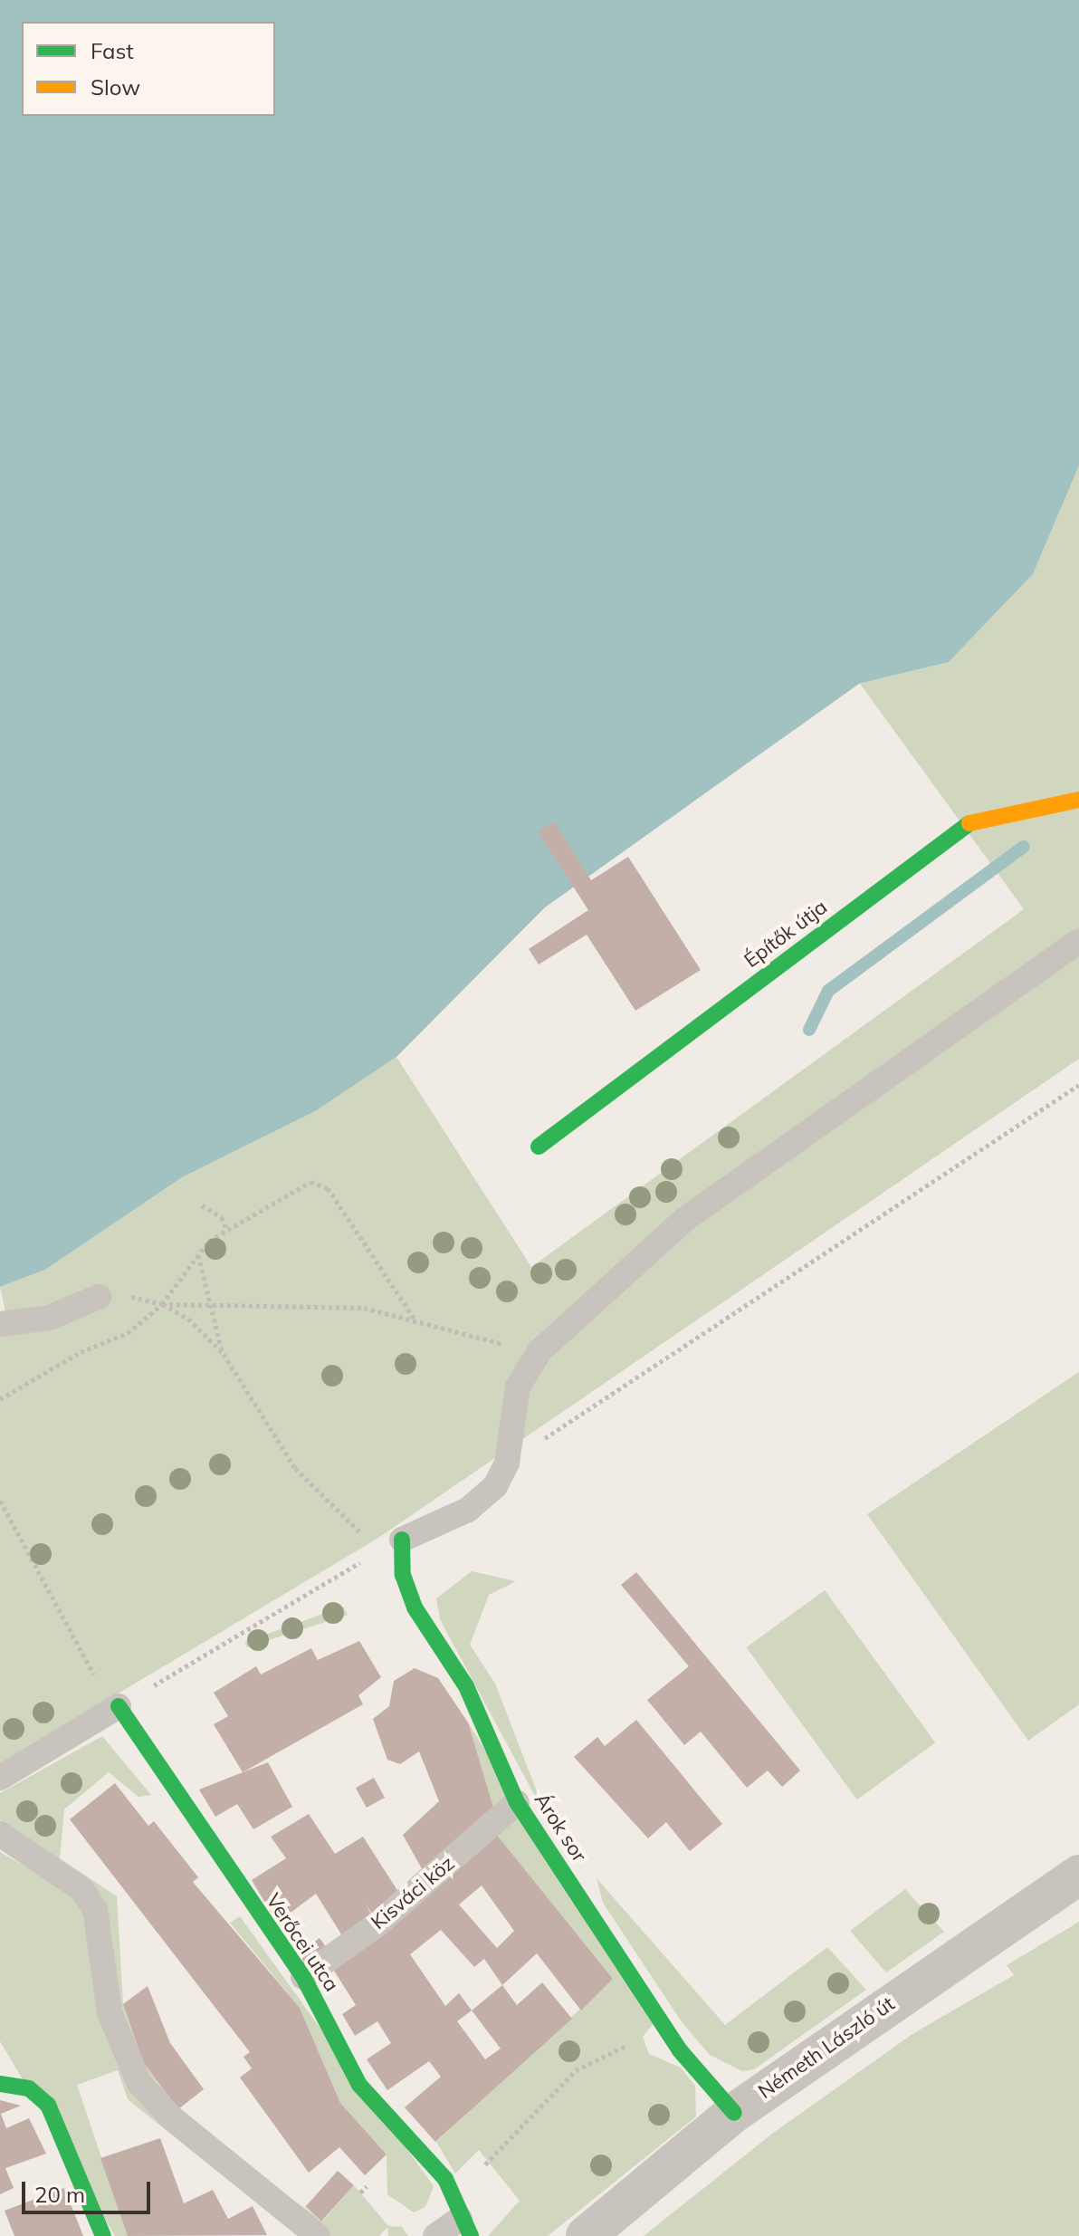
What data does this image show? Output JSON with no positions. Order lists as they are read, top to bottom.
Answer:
{
  "streets": {
    "street": [
      "Építők útja",
      "Árok sor",
      "Verőcei utca",
      "Németh László út"
    ],
    "lane": ["Kisváci köz"]
  },
  "crossings": [
    ["Árok sor", "Kisváci köz"],
    ["Árok sor", "Németh László út"],
    ["Kisváci köz", "Verőcei utca"]
  ],
  "legend": ["Fast", "Slow"],
  "scale_bar": "20 m"
}
